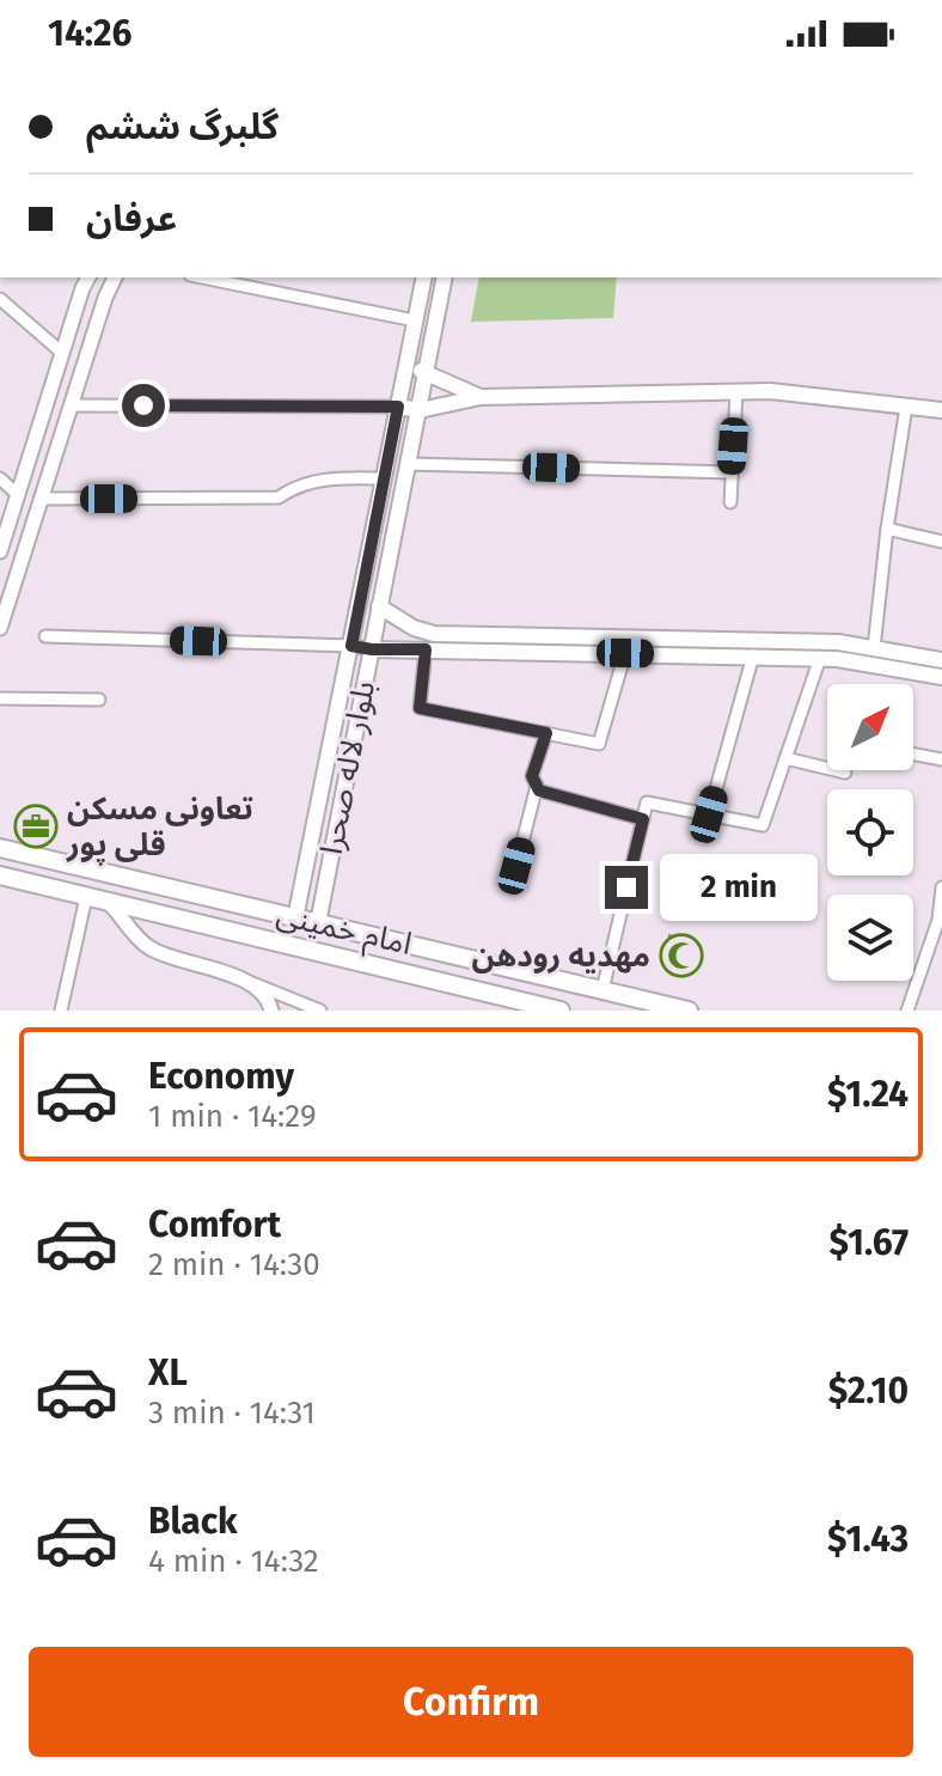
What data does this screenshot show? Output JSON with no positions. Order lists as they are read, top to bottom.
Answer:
{
  "streets": {
    "highway": ["امام خمینی"],
    "main road": ["بلوار لاله صحرا"]
  },
  "crossings": [
    ["بلوار لاله صحرا", "امام خمینی"]
  ],
  "places": {
    "office": ["تعاونی مسکن قلی پور"],
    "mosque": ["مهدیه رودهن"]
  },
  "north": "top right",
  "page": {
    "status": "14:26",
    "banner": ["گلبرگ ششم", "عرفان"],
    "bubble": "2 min",
    "list": [
      {
        "name": "Economy",
        "note": "1 min · 14:29",
        "value": "$1.24"
      },
      {
        "name": "Comfort",
        "note": "2 min · 14:30",
        "value": "$1.67"
      },
      {
        "name": "XL",
        "note": "3 min · 14:31",
        "value": "$2.10"
      },
      {
        "name": "Black",
        "note": "4 min · 14:32",
        "value": "$1.43"
      }
    ],
    "buttons": "Confirm"
  }
}
